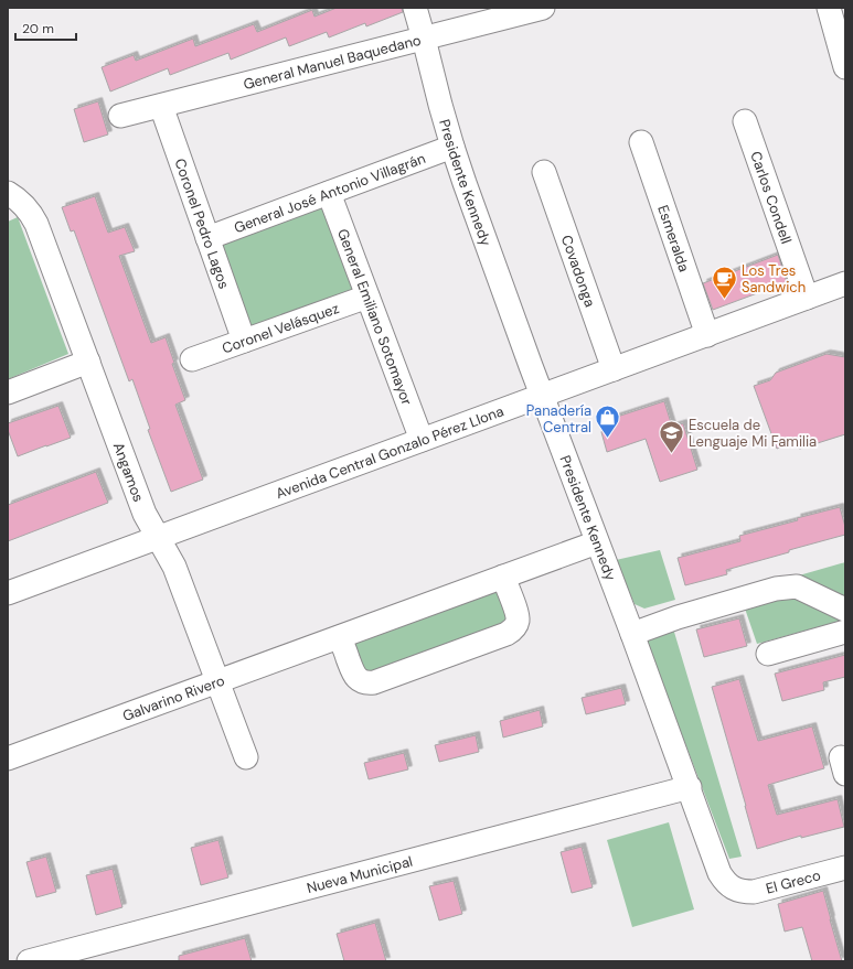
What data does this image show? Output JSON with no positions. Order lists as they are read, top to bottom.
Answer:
{
  "streets": {
    "street": [
      "General Manuel Baquedano",
      "Presidente Kennedy",
      "General José Antonio Villagrán",
      "Carlos Condell",
      "Coronel Pedro Lagos",
      "Esmeralda",
      "Covadonga",
      "General Emiliano Sotomayor",
      "Coronel Velásquez",
      "Avenida Central Gonzalo Pérez Llona",
      "Angamos",
      "Galvarino Rivero",
      "Nueva Municipal",
      "El Greco"
    ]
  },
  "crossings": [
    ["General Manuel Baquedano", "Presidente Kennedy"],
    ["General Manuel Baquedano", "Coronel Pedro Lagos"],
    ["Presidente Kennedy", "General José Antonio Villagrán"],
    ["Presidente Kennedy", "Avenida Central Gonzalo Pérez Llona"],
    ["Presidente Kennedy", "Galvarino Rivero"],
    ["Presidente Kennedy", "Nueva Municipal"],
    ["Presidente Kennedy", "El Greco"],
    ["General José Antonio Villagrán", "Coronel Pedro Lagos"],
    ["General José Antonio Villagrán", "General Emiliano Sotomayor"],
    ["Carlos Condell", "Avenida Central Gonzalo Pérez Llona"],
    ["Coronel Pedro Lagos", "Coronel Velásquez"],
    ["Esmeralda", "Avenida Central Gonzalo Pérez Llona"],
    ["Covadonga", "Avenida Central Gonzalo Pérez Llona"],
    ["General Emiliano Sotomayor", "Coronel Velásquez"],
    ["General Emiliano Sotomayor", "Avenida Central Gonzalo Pérez Llona"],
    ["Avenida Central Gonzalo Pérez Llona", "Angamos"],
    ["Angamos", "Galvarino Rivero"]
  ],
  "places": {
    "cafe": ["Los Tres Sandwich"],
    "shop": ["Panadería Central"],
    "school or university": ["Escuela de Lenguaje Mi Familia"]
  },
  "scale_bar": "20 m"
}
